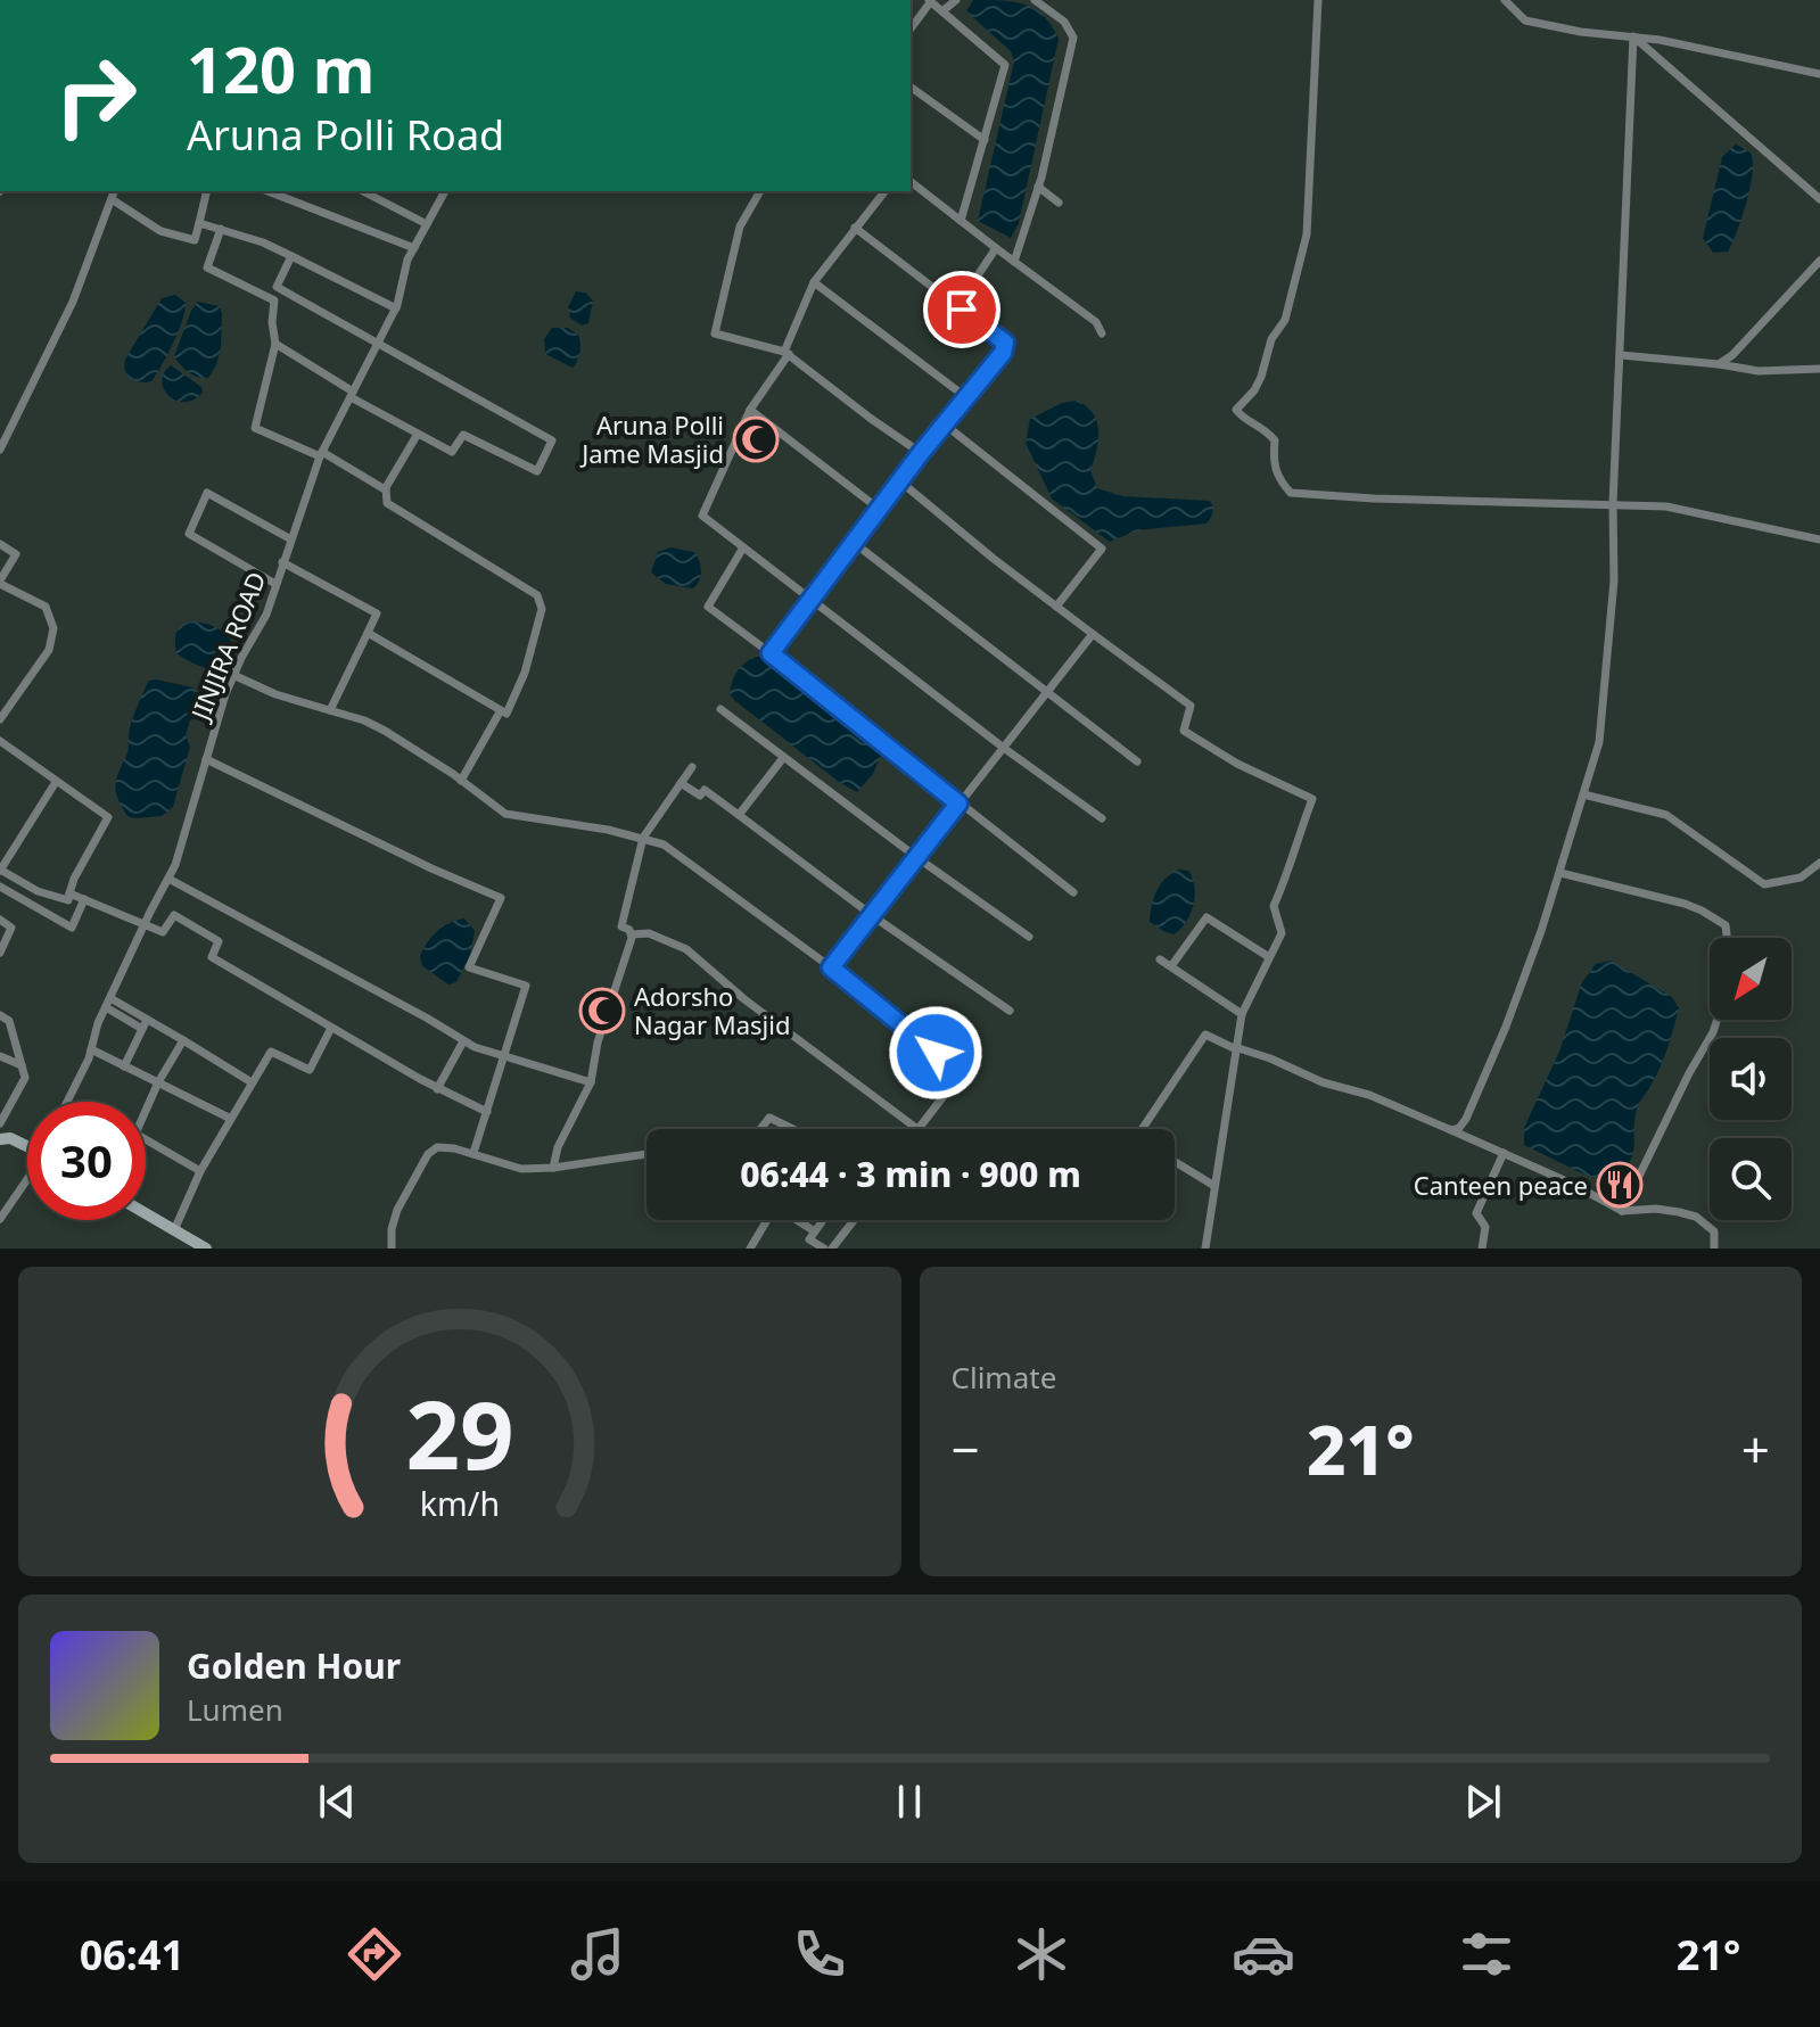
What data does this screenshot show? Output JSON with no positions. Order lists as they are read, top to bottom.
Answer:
{
  "streets": {
    "street": ["JINJIRA ROAD"]
  },
  "places": {
    "mosque": ["Aruna Polli Jame Masjid", "Adorsho Nagar Masjid"],
    "restaurant": ["Canteen peace"]
  },
  "north": "bottom left",
  "page": {
    "turn": ["120 m", "Aruna Polli Road"],
    "limit": "30",
    "trip": "06:44 · 3 min · 900 m",
    "tile": "Climate",
    "heat": ["−", "21°", "+"],
    "song": ["Golden Hour", "Lumen"],
    "tabs": ["06:41", "21°"],
    "gauge": ["29", "km/h"]
  }
}
